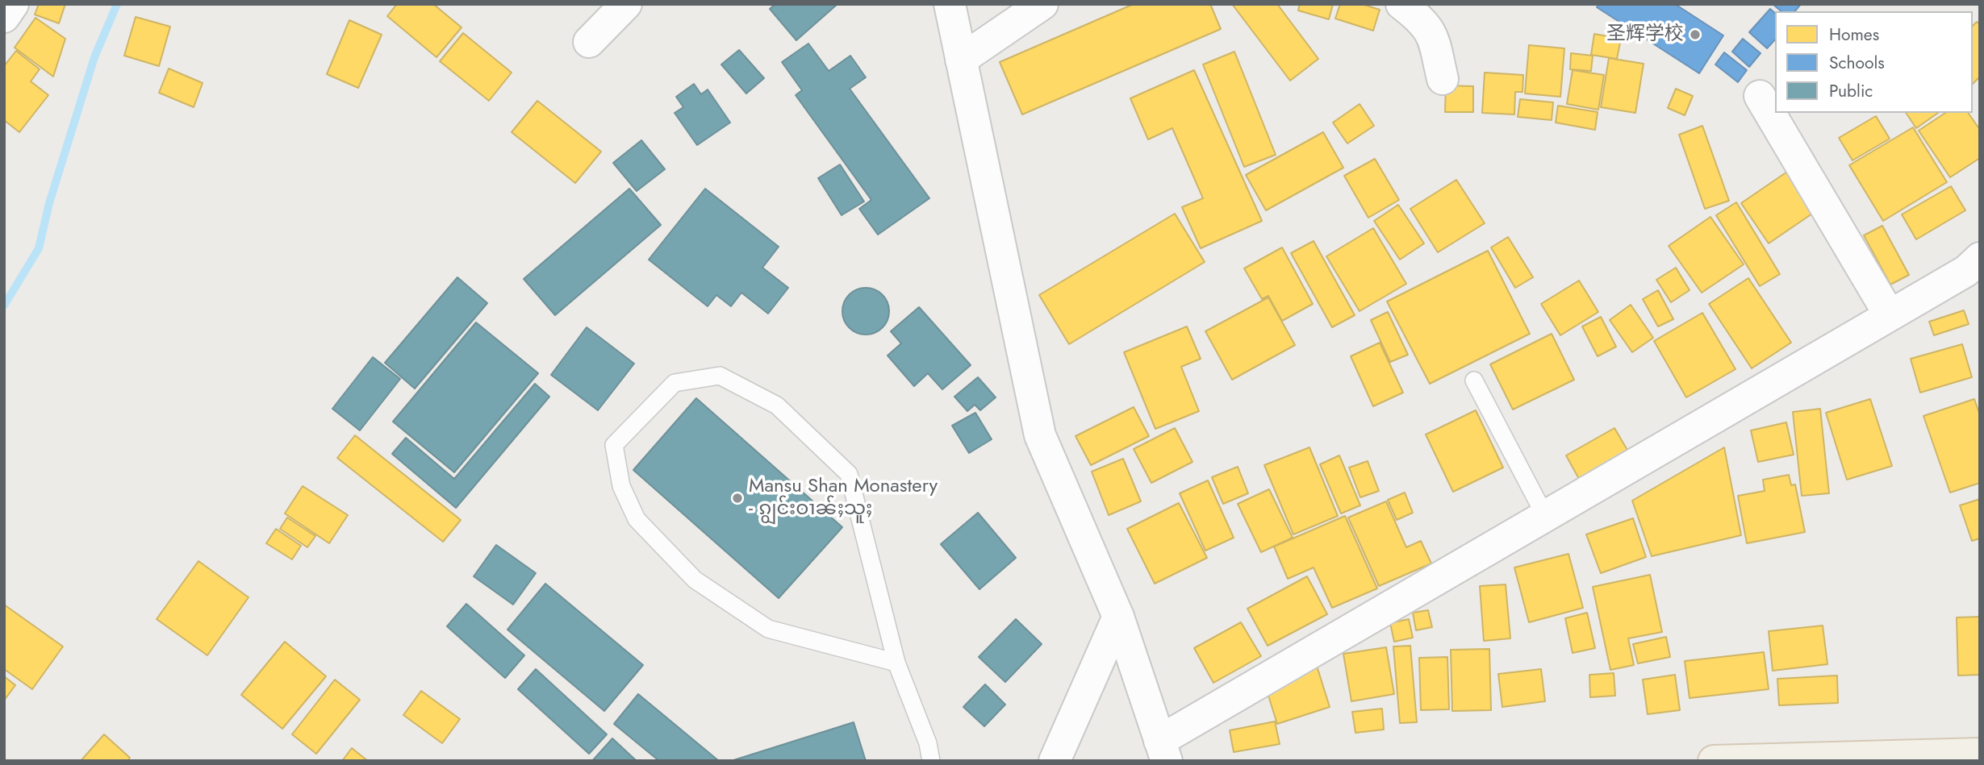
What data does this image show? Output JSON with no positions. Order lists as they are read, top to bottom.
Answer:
{
  "places": ["圣辉学校", "Mansu Shan Monastery - ၵျွင်းဝၢၼ်ႈသူႈ"],
  "legend": ["Homes", "Schools", "Public"]
}
